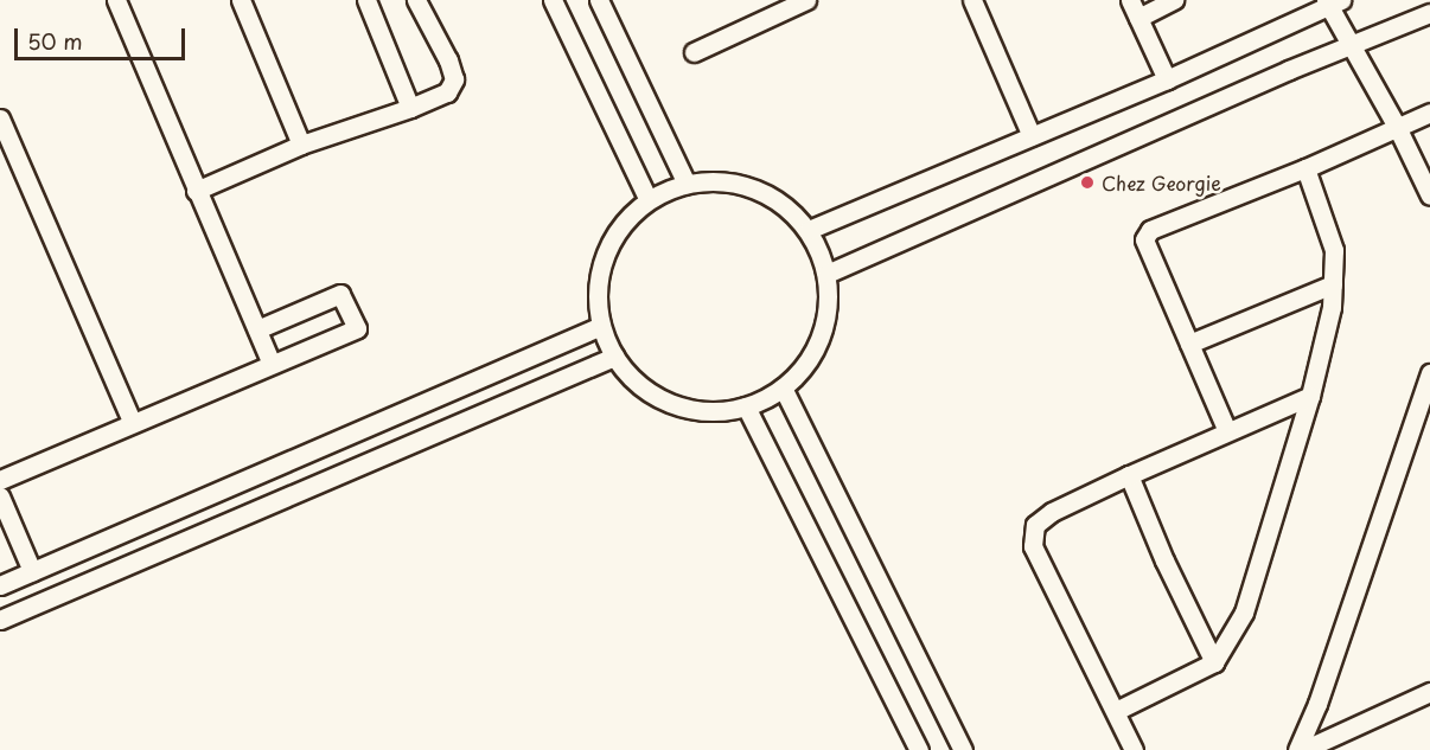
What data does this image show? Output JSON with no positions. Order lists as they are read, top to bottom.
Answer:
{
  "places": ["Chez Georgie"],
  "scale_bar": "50 m"
}
